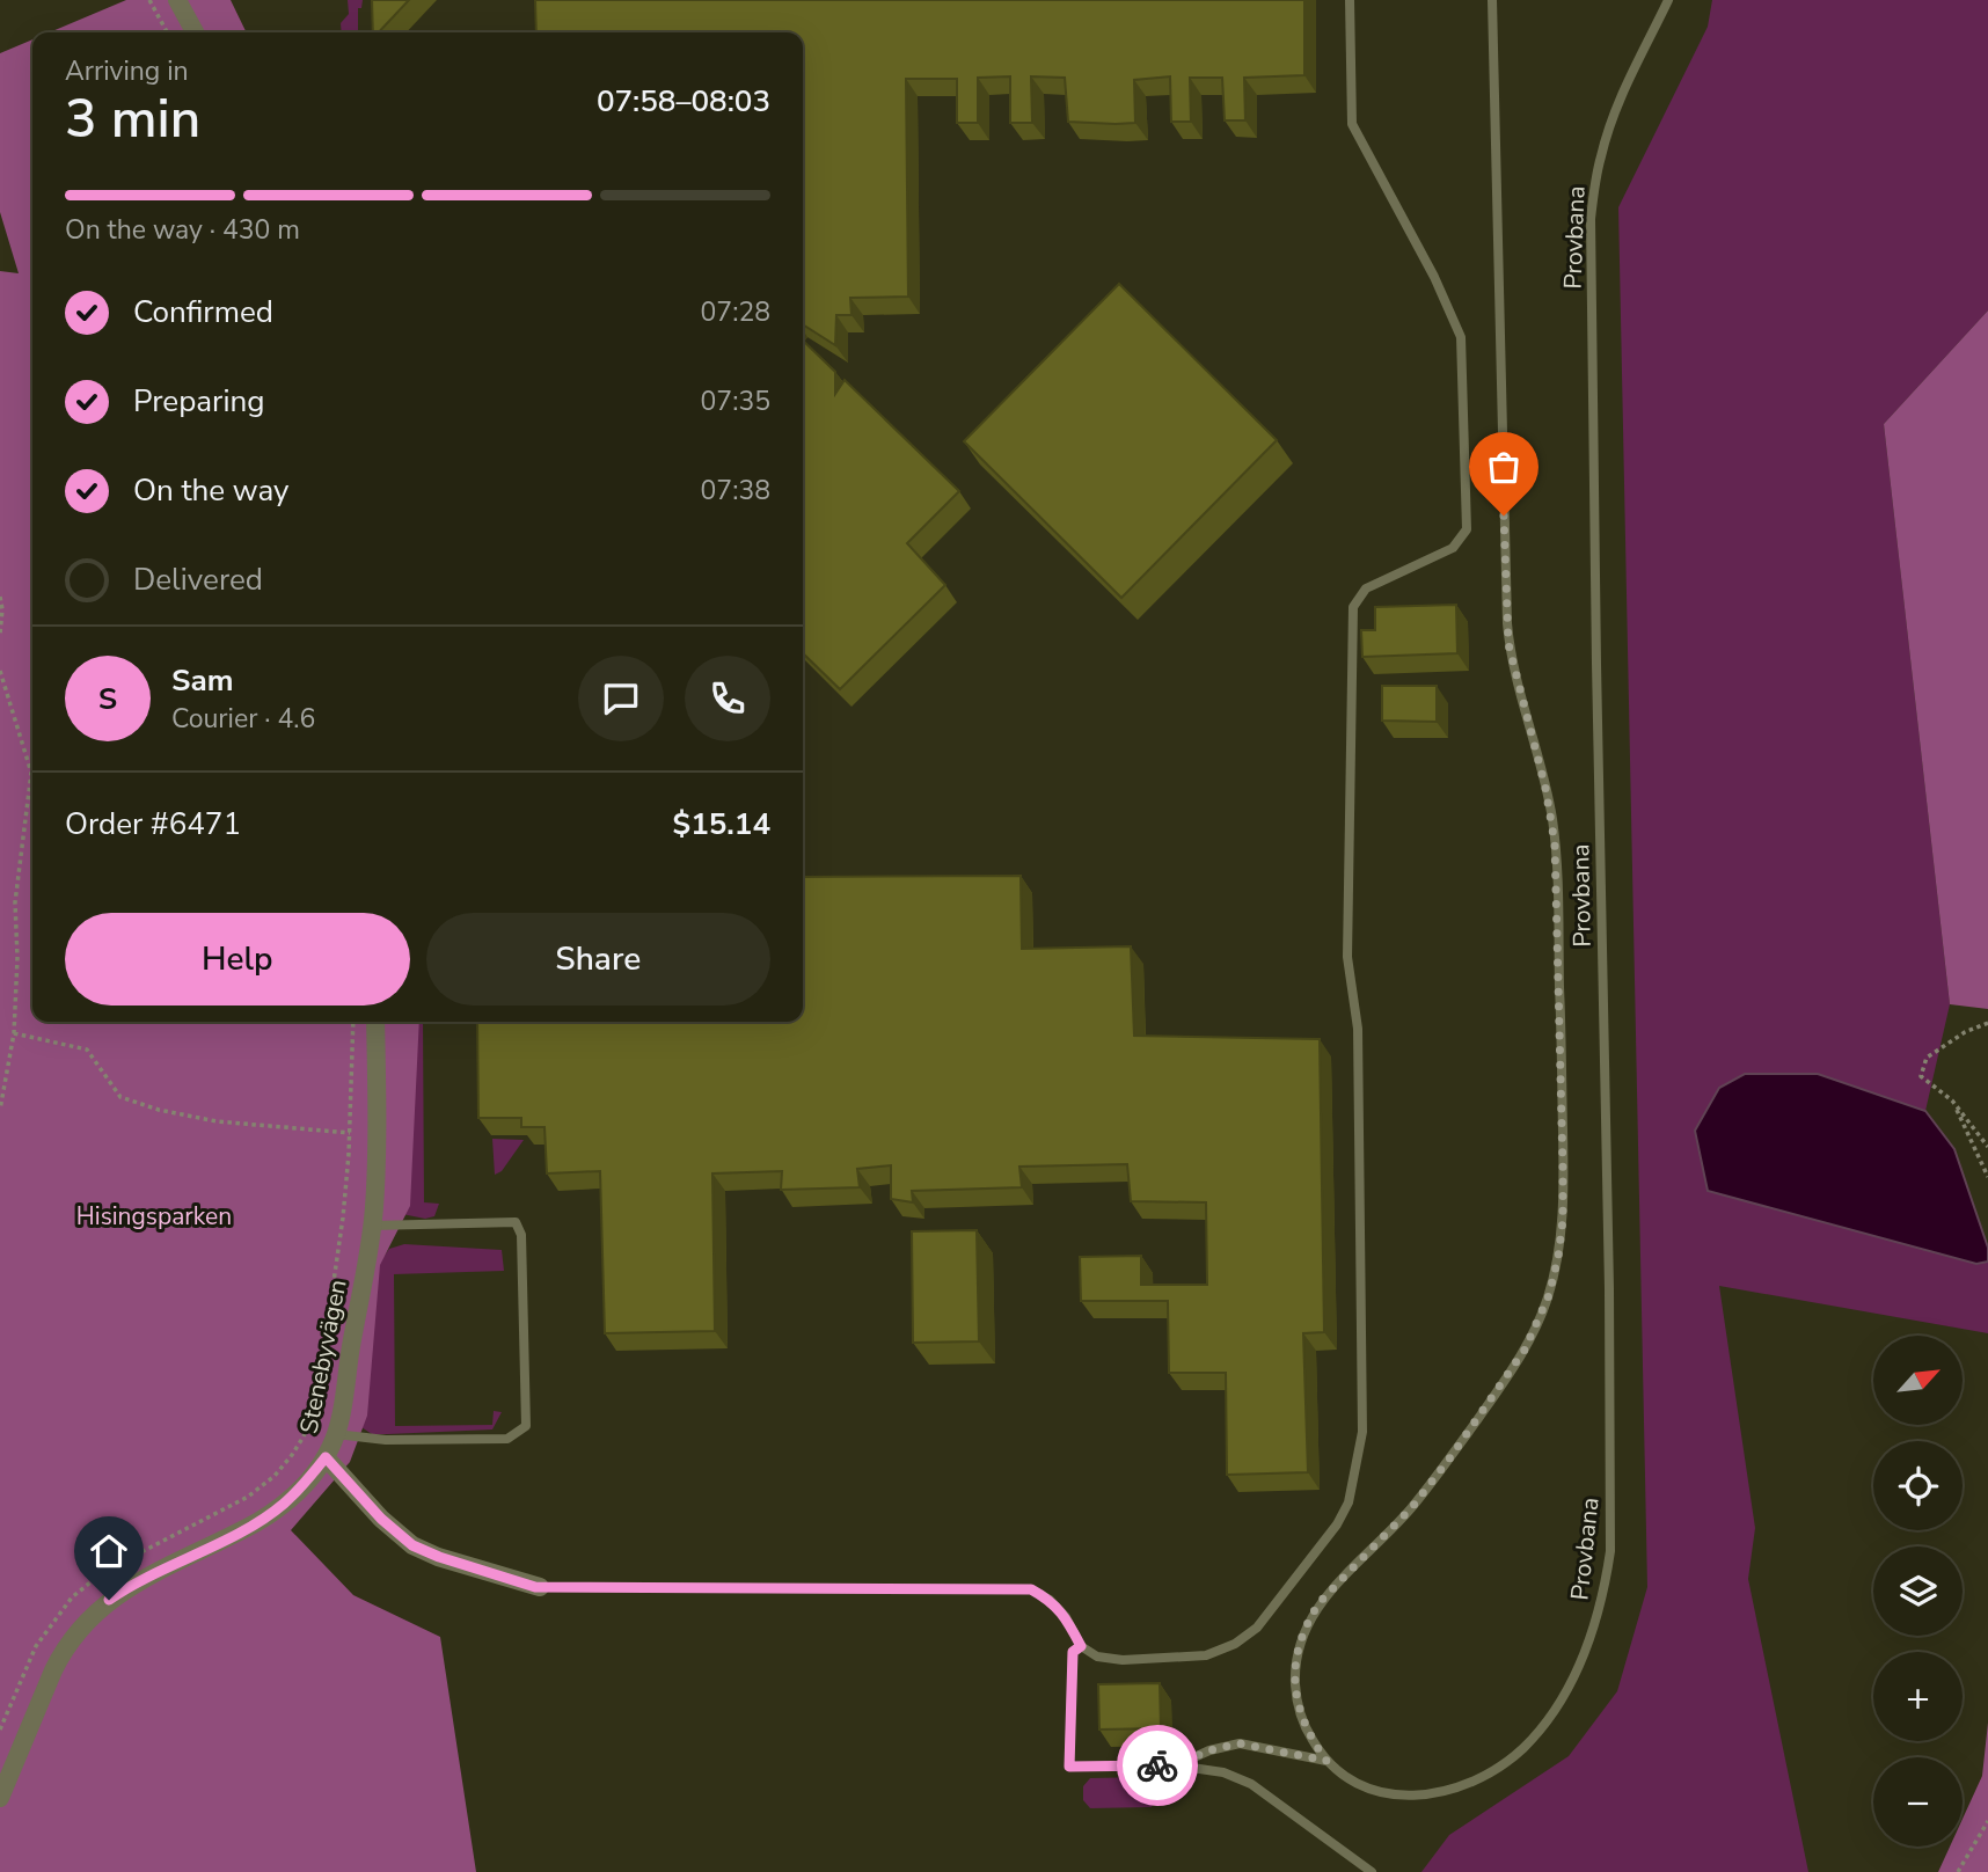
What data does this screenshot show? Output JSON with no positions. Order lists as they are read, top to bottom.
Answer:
{
  "streets": {
    "street": ["Stenebyvägen"],
    "lane": ["Provbana"]
  },
  "parks": ["Hisingsparken"],
  "north": "top right",
  "page": {
    "heading": ["3 min", "Arriving in", "07:58–08:03"],
    "panel": [
      "Sam",
      "Courier · 4.6",
      "Order #6471",
      "$15.14"
    ],
    "bar": "On the way · 430 m",
    "list": [
      ["Confirmed", "07:28"],
      ["Preparing", "07:35"],
      ["On the way", "07:38"],
      "Delivered"
    ],
    "round": "S",
    "buttons": ["Help", "Share"],
    "map_buttons": ["+", "−"]
  }
}
